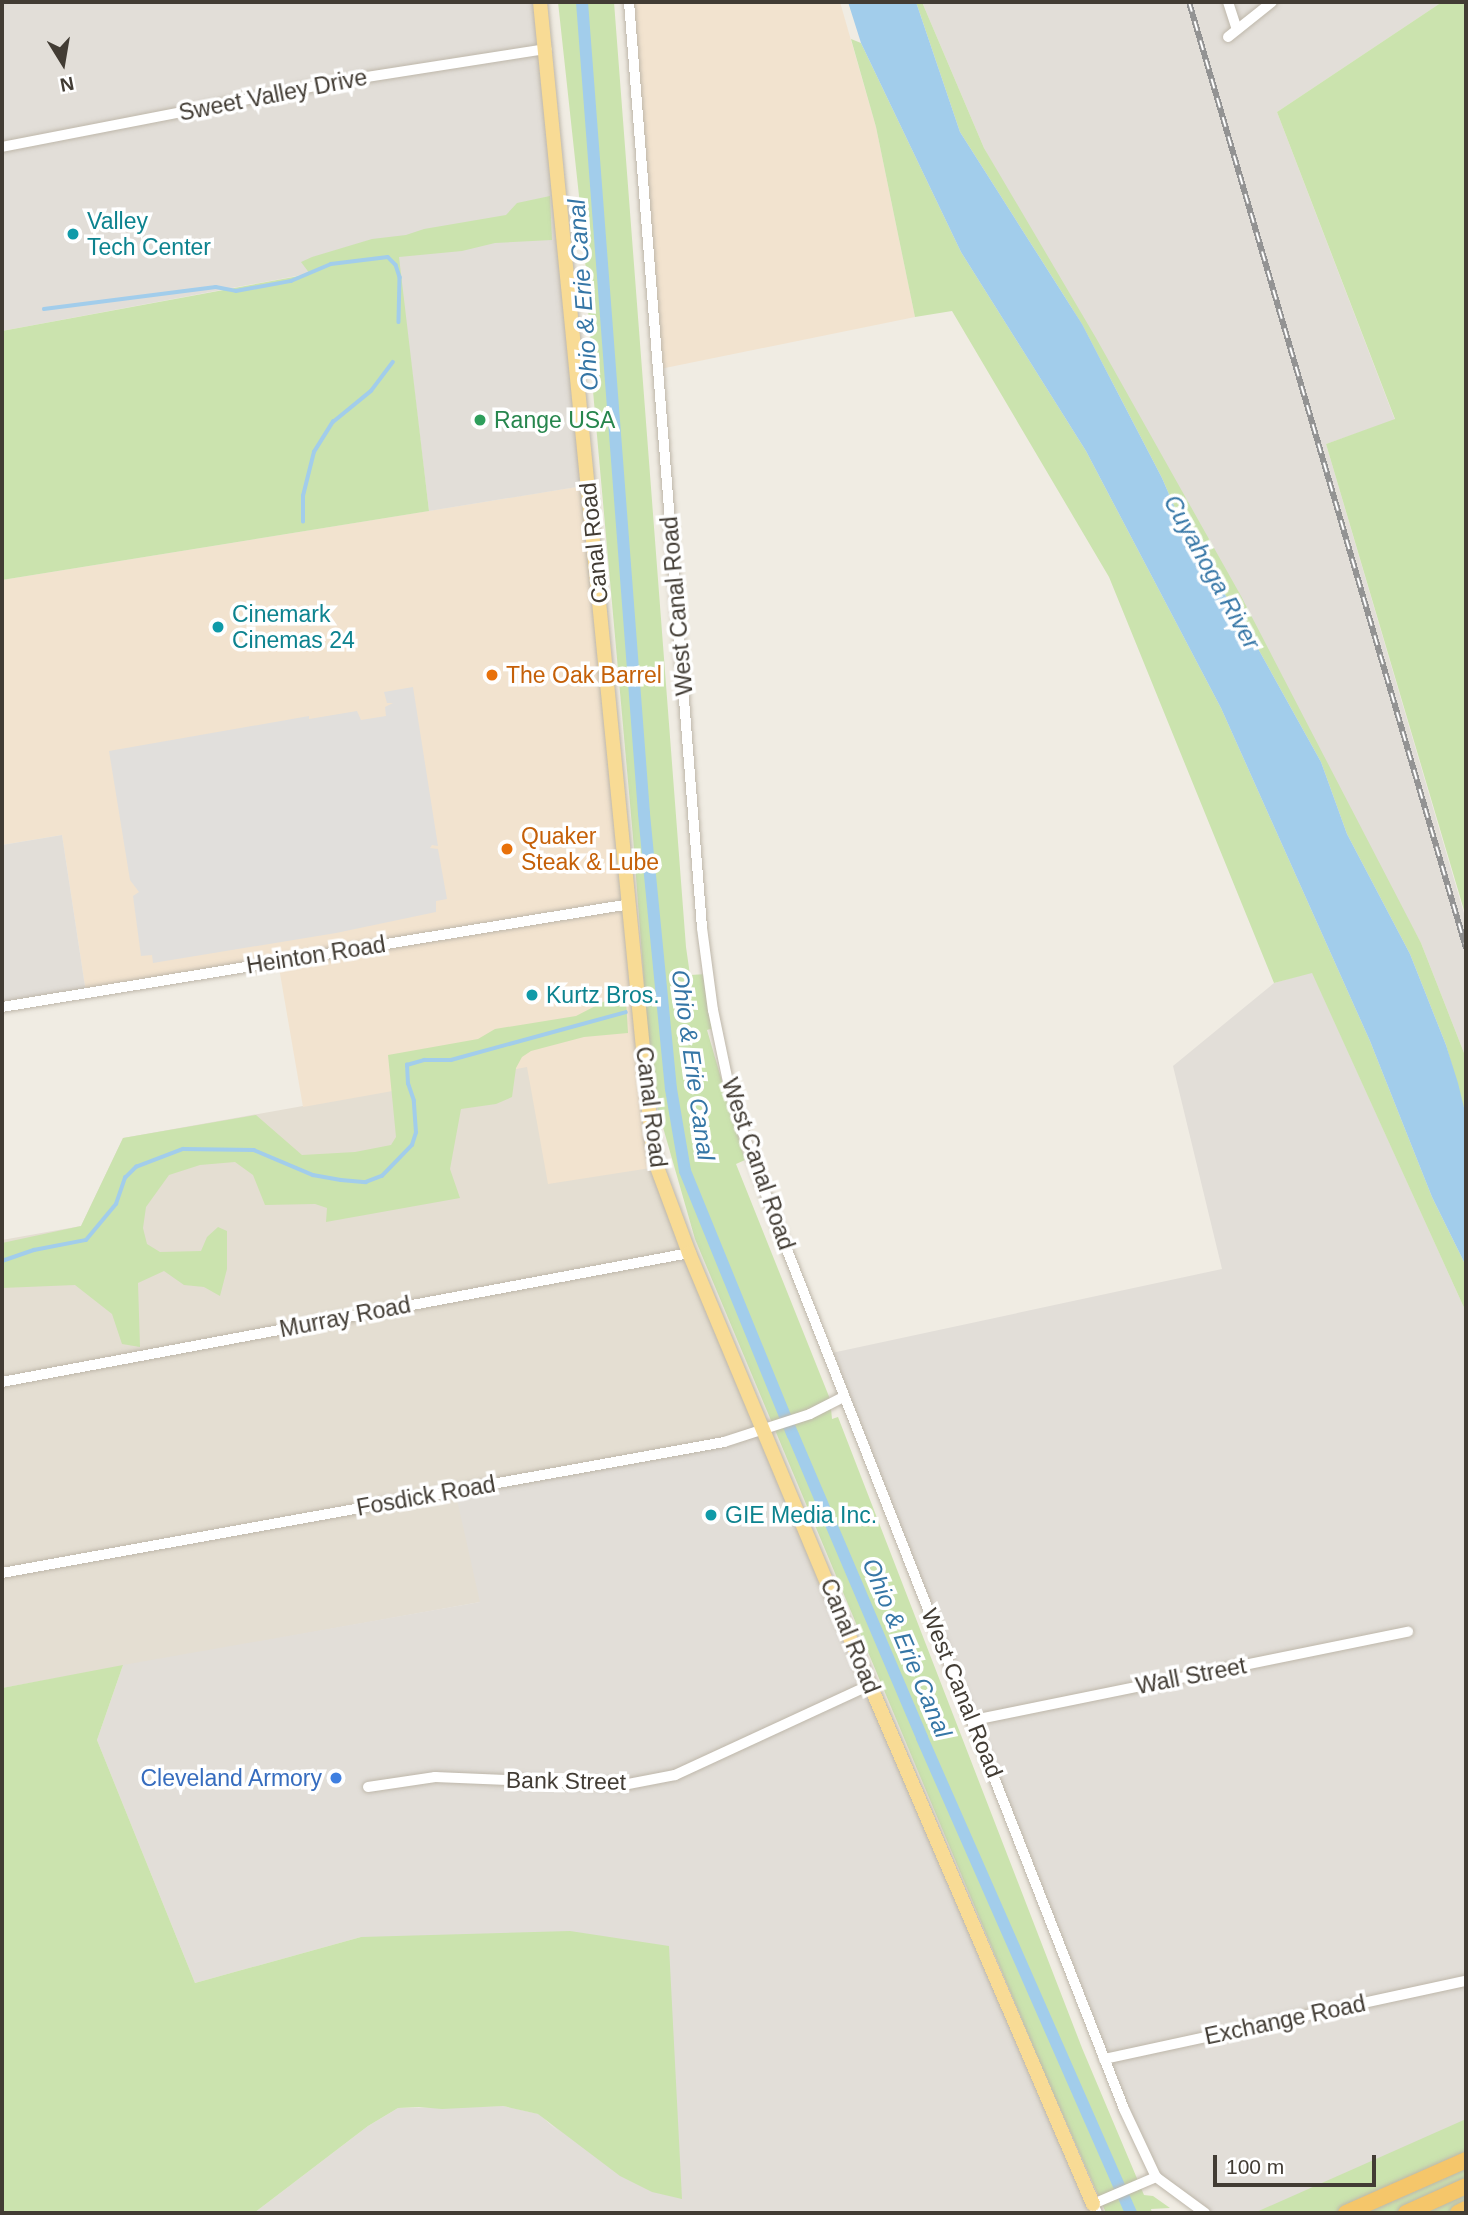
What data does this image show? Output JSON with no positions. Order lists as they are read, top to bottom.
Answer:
{
  "streets": {
    "main road": ["Canal Road"],
    "street": [
      "Sweet Valley Drive",
      "West Canal Road",
      "Heinton Road",
      "Murray Road",
      "Fosdick Road",
      "Wall Street",
      "Bank Street",
      "Exchange Road"
    ]
  },
  "crossings": [
    ["Sweet Valley Drive", "Canal Road"],
    ["Canal Road", "Heinton Road"],
    ["Canal Road", "Murray Road"],
    ["Canal Road", "Fosdick Road"],
    ["Canal Road", "Bank Street"],
    ["West Canal Road", "Fosdick Road"],
    ["West Canal Road", "Wall Street"],
    ["West Canal Road", "Exchange Road"]
  ],
  "water": ["Ohio & Erie Canal", "Cuyahoga River"],
  "places": [
    "Valley Tech Center",
    "Range USA",
    "Cinemark Cinemas 24",
    "The Oak Barrel",
    "Quaker Steak & Lube",
    "Kurtz Bros.",
    "GIE Media Inc.",
    "Cleveland Armory"
  ],
  "scale_bar": "100 m",
  "north": "bottom"
}
